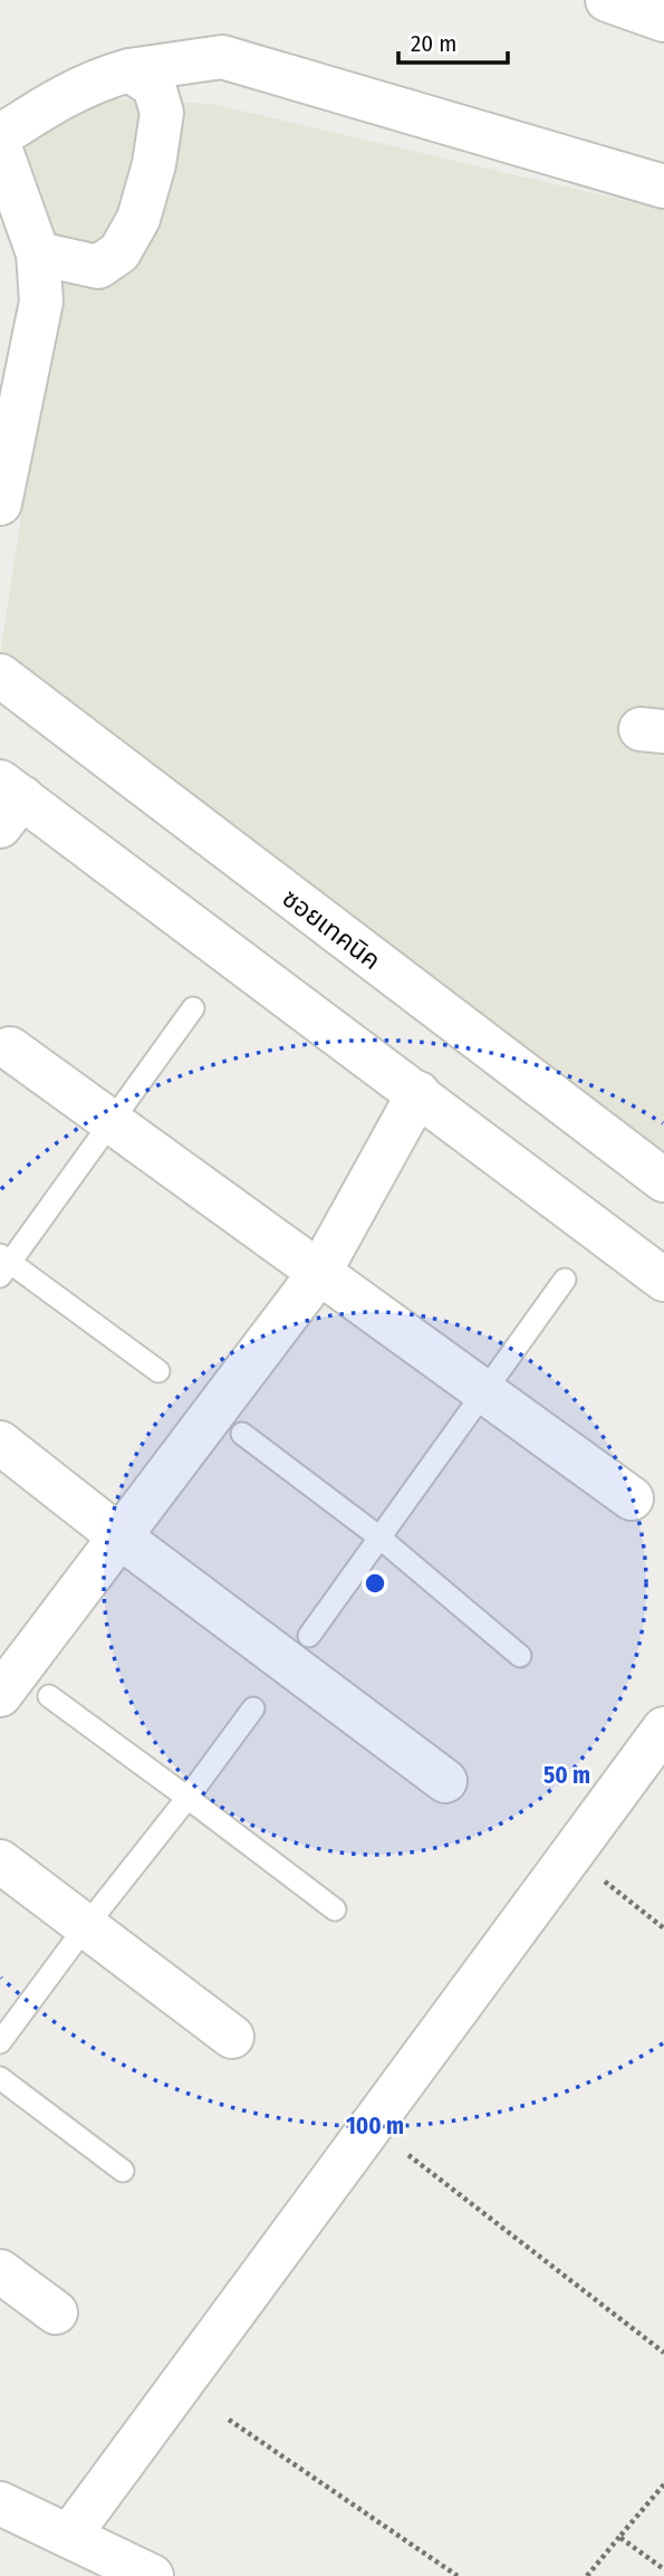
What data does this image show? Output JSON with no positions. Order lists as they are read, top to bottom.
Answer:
{
  "streets": {
    "street": ["ซอยเทคนิค"]
  },
  "scale_bar": "20 m",
  "rings": ["50 m", "100 m"]
}
